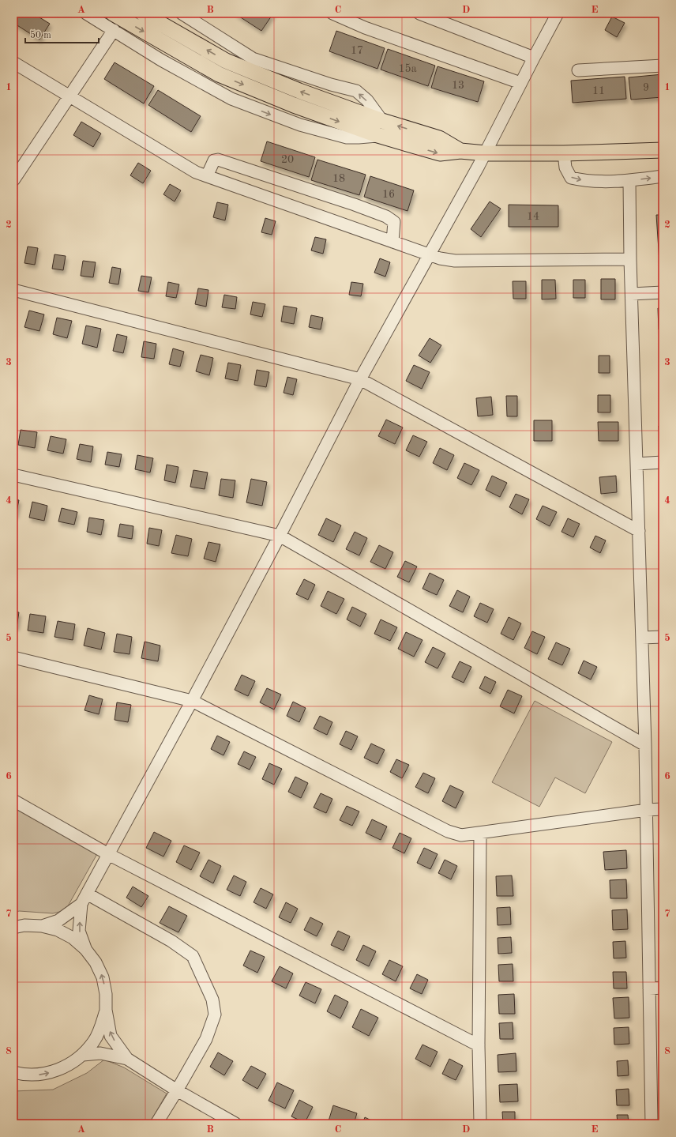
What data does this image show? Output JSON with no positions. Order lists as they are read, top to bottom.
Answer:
{
  "house_numbers": [
    "17",
    "15а",
    "13",
    "9",
    "11",
    "20",
    "18",
    "16",
    "14"
  ],
  "scale_bar": "50 m",
  "grid": {
    "columns": [
      "A",
      "B",
      "C",
      "D",
      "E"
    ],
    "rows": [
      "1",
      "2",
      "3",
      "4",
      "5",
      "6",
      "7",
      "8"
    ]
  }
}
